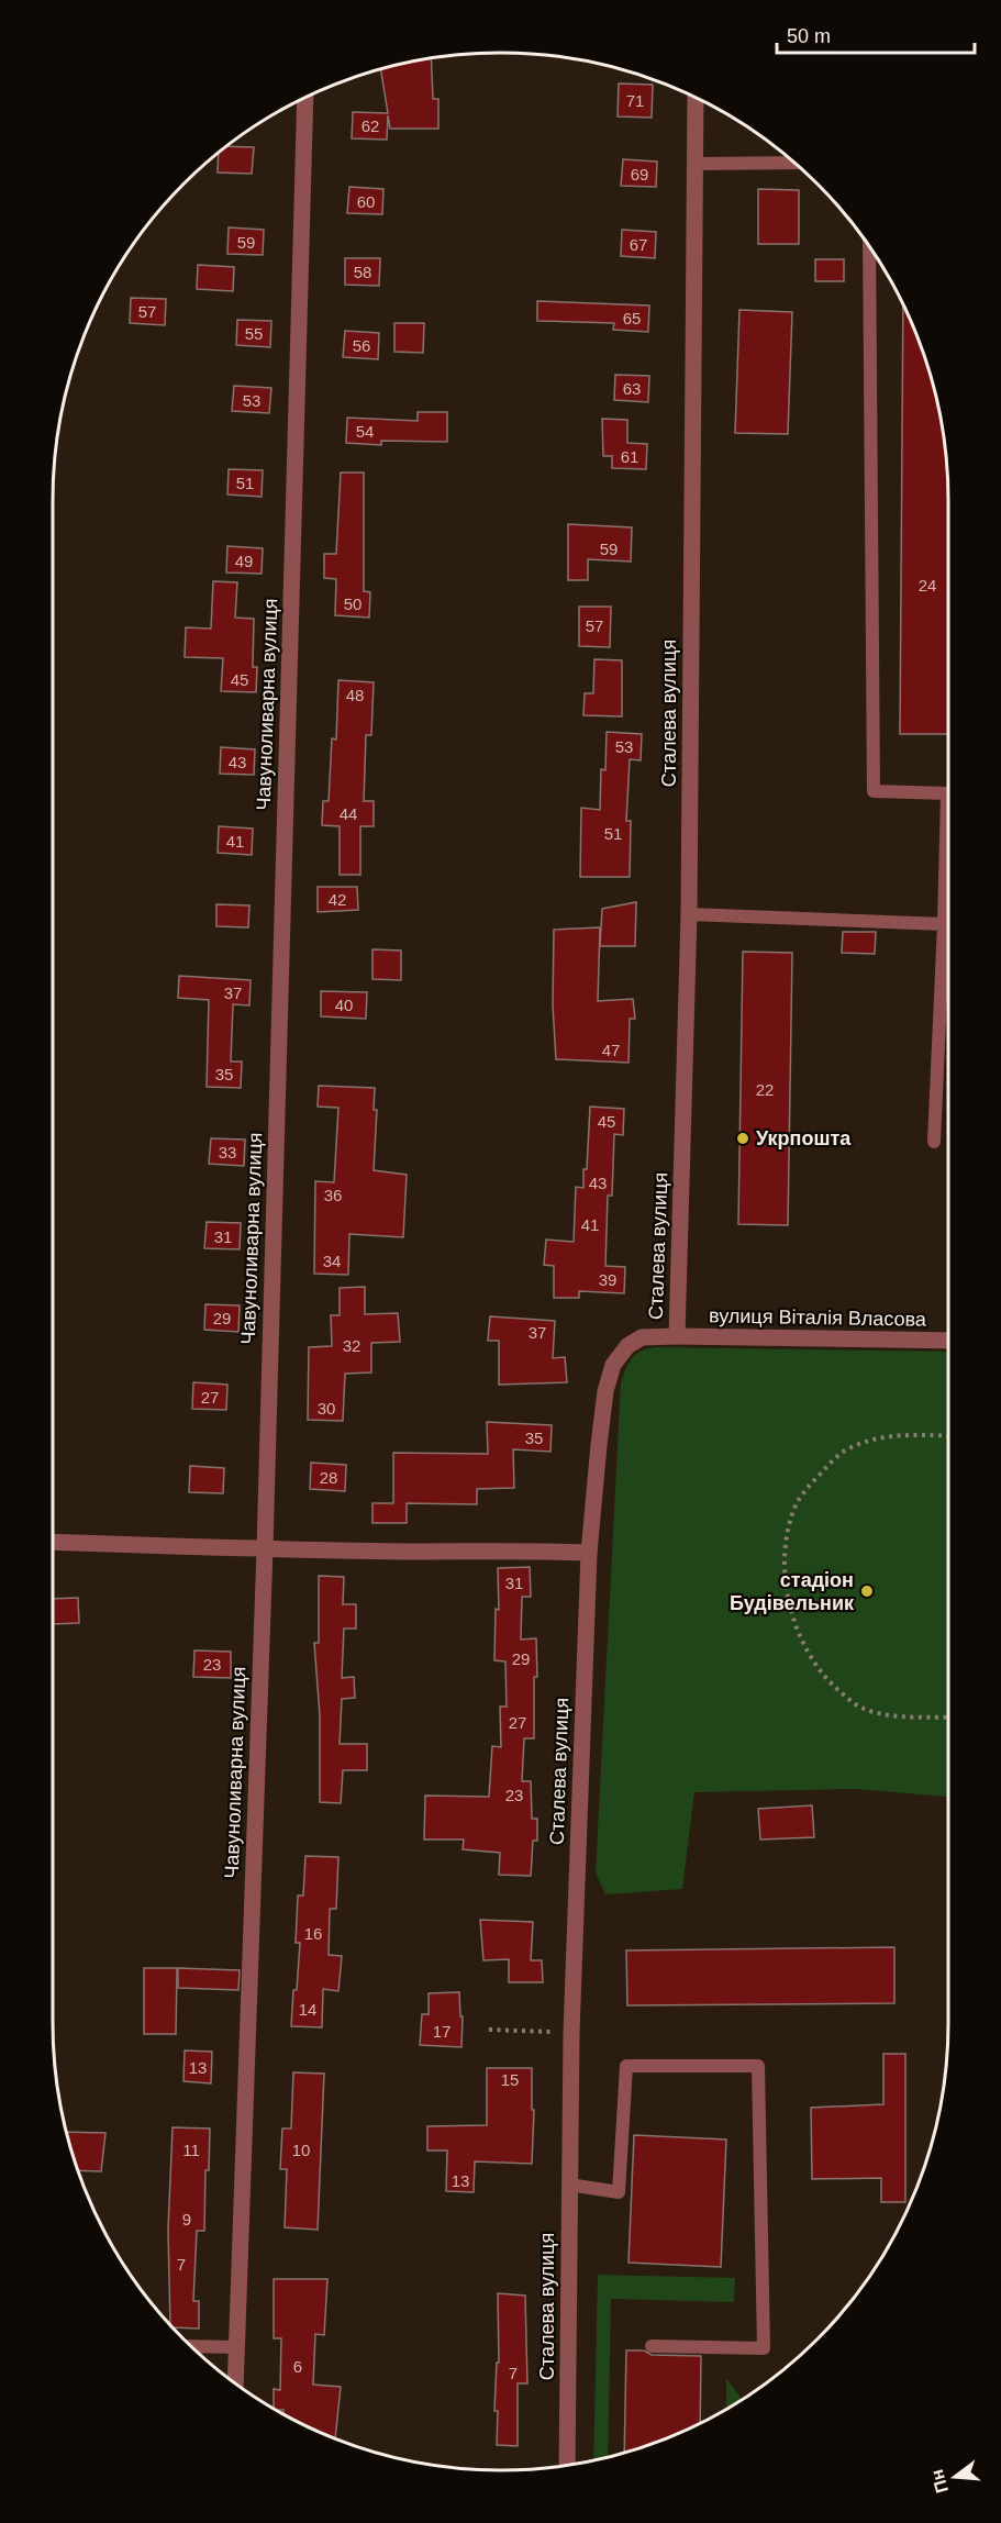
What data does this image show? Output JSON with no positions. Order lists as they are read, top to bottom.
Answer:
{
  "streets": {
    "street": ["Чавуноливарна вулиця", "Сталева вулиця", "вулиця Віталія Власова"]
  },
  "crossings": [
    ["Сталева вулиця", "вулиця Віталія Власова"]
  ],
  "places": ["Укрпошта", "стадіон Будівельник"],
  "house_numbers": [
    "71",
    "62",
    "69",
    "60",
    "59",
    "67",
    "58",
    "57",
    "65",
    "55",
    "56",
    "63",
    "53",
    "54",
    "61",
    "51",
    "59",
    "49",
    "24",
    "50",
    "57",
    "45",
    "48",
    "53",
    "43",
    "44",
    "51",
    "41",
    "42",
    "37",
    "40",
    "47",
    "35",
    "22",
    "45",
    "33",
    "43",
    "36",
    "41",
    "31",
    "34",
    "39",
    "29",
    "37",
    "32",
    "27",
    "30",
    "35",
    "28",
    "31",
    "29",
    "23",
    "27",
    "23",
    "16",
    "14",
    "17",
    "13",
    "15",
    "11",
    "10",
    "13",
    "9",
    "7",
    "6",
    "7"
  ],
  "scale_bar": "50 m",
  "north": "left"
}
